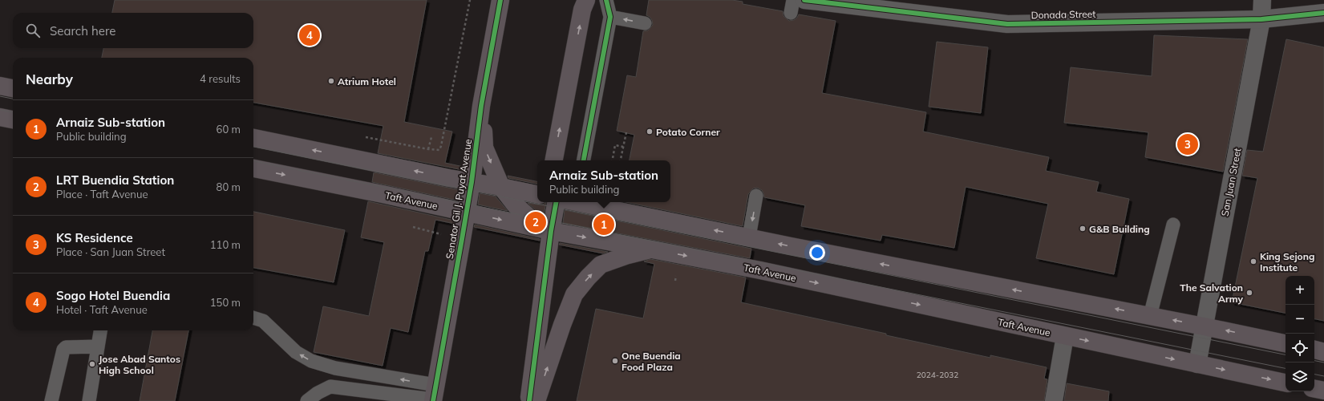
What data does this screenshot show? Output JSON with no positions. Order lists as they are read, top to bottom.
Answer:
{
  "streets": {
    "main road": ["Senator Gil J. Puyat Avenue", "Taft Avenue"],
    "street": ["Donada Street", "San Juan Street"]
  },
  "crossings": [
    ["Donada Street", "San Juan Street"],
    ["San Juan Street", "Taft Avenue"],
    ["Senator Gil J. Puyat Avenue", "Taft Avenue"]
  ],
  "places": [
    "Atrium Hotel",
    "Potato Corner",
    "G&B Building",
    "King Sejong Institute",
    "The Salvation Army",
    "One Buendia Food Plaza",
    "Jose Abad Santos High School"
  ],
  "house_numbers": ["2024-2032"],
  "page": {
    "search": "Search here",
    "pins": [
      "4",
      "3",
      "2",
      "1"
    ],
    "heading": ["Nearby", "4 results"],
    "list": [
      {
        "mark": "1",
        "name": "Arnaiz Sub-station",
        "note": "Public building",
        "value": "60 m"
      },
      {
        "mark": "2",
        "name": "LRT Buendia Station",
        "note": "Place · Taft Avenue",
        "value": "80 m"
      },
      {
        "mark": "3",
        "name": "KS Residence",
        "note": "Place · San Juan Street",
        "value": "110 m"
      },
      {
        "mark": "4",
        "name": "Sogo Hotel Buendia",
        "note": "Hotel · Taft Avenue",
        "value": "150 m"
      }
    ],
    "popup": ["Arnaiz Sub-station", "Public building"],
    "map_buttons": ["+", "−"]
  }
}
